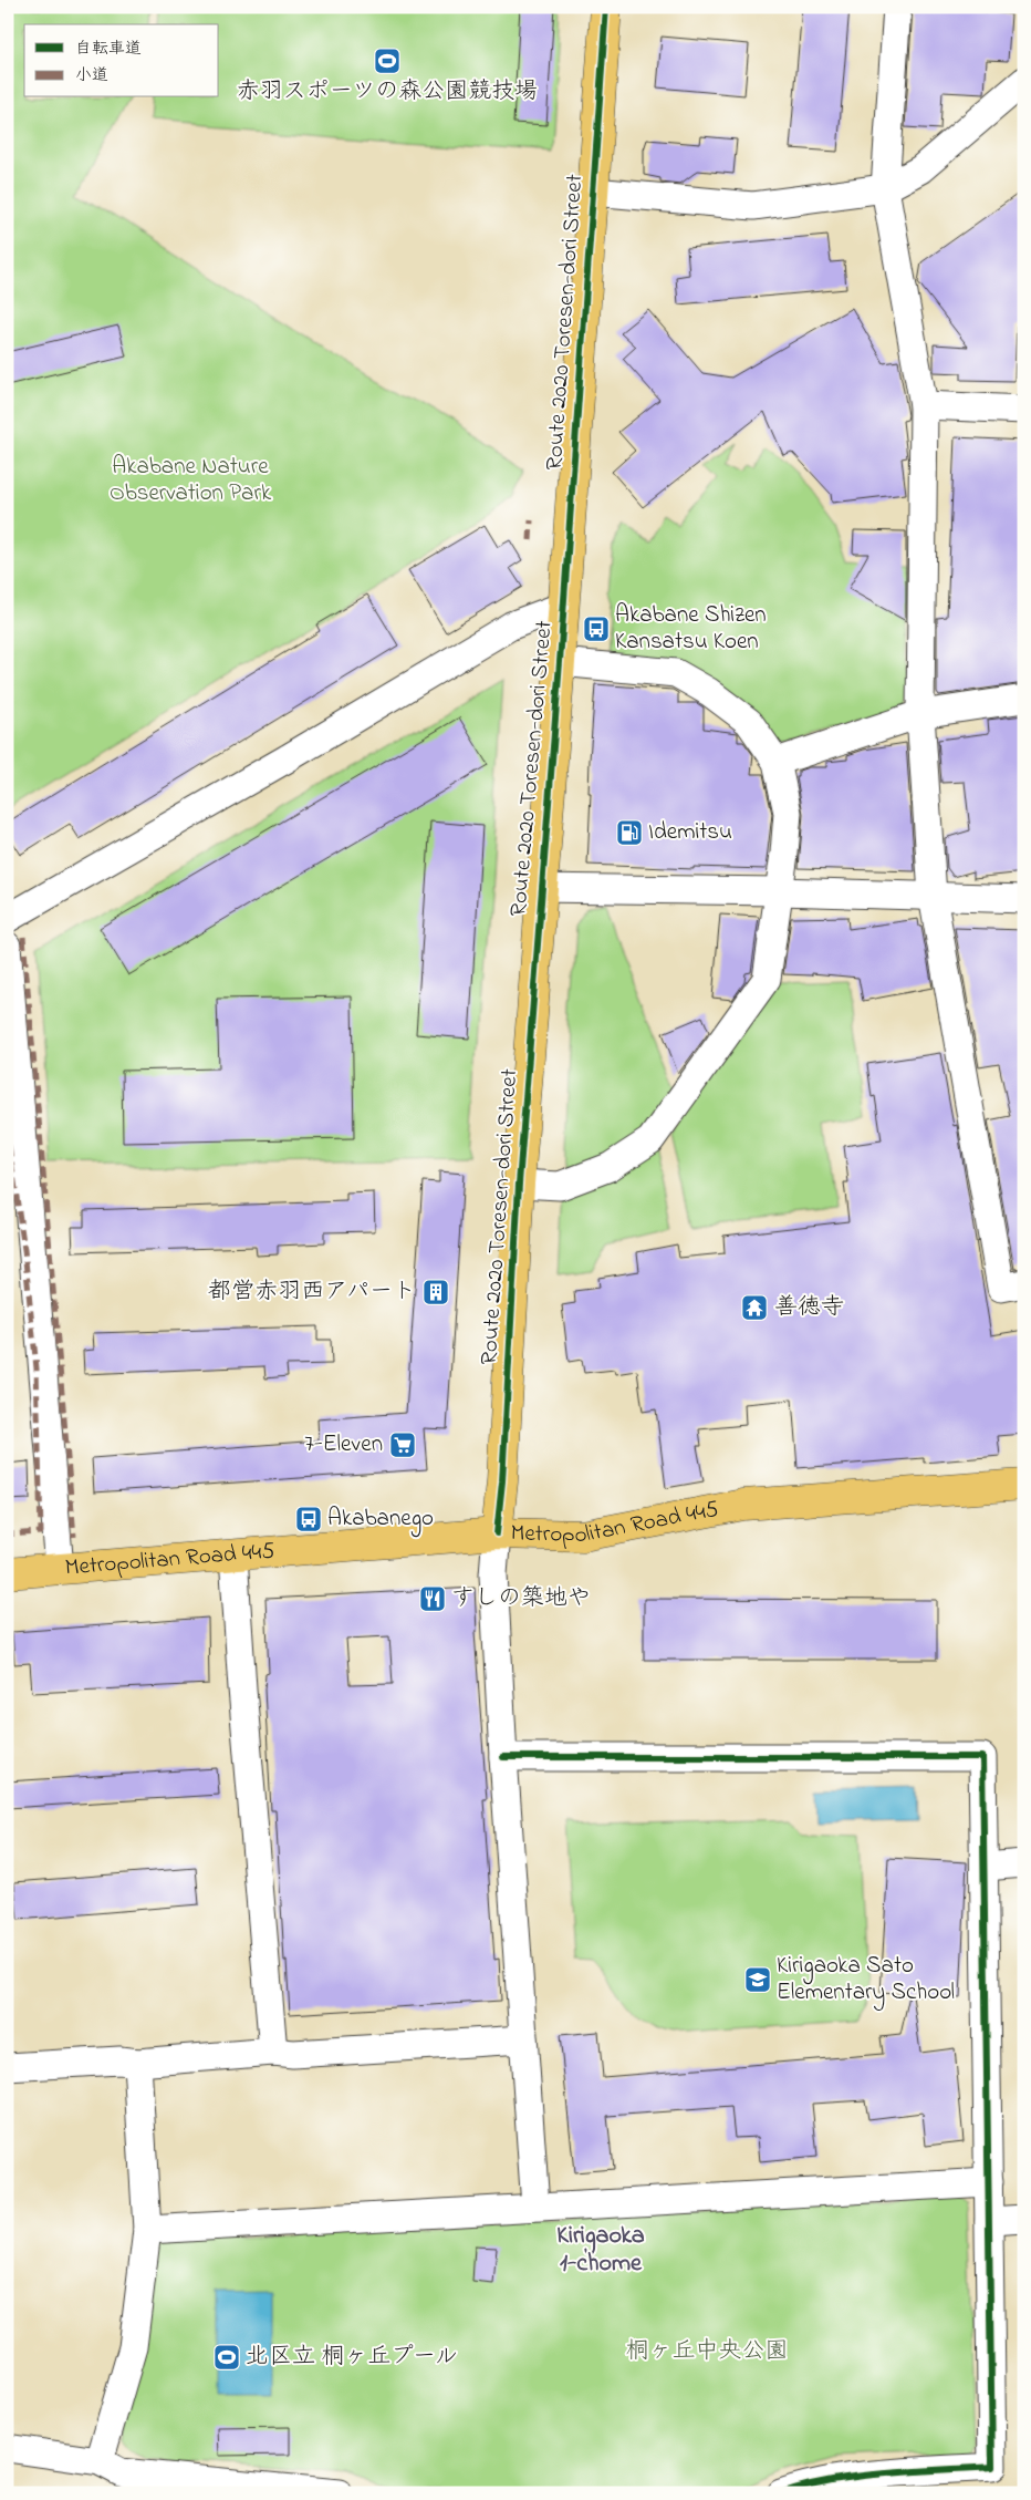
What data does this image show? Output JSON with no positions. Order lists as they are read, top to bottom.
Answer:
{
  "streets": {
    "main road": ["Route 2020 Toresen-dori Street", "Metropolitan Road 445"]
  },
  "crossings": [
    ["Route 2020 Toresen-dori Street", "Metropolitan Road 445"]
  ],
  "districts": ["Kirigaoka 1-chome"],
  "parks": ["Akabane Nature Observation Park", "桐ヶ丘中央公園"],
  "places": {
    "sports": ["赤羽スポーツの森公園競技場", "北区立 桐ヶ丘プール"],
    "bus stop": ["Akabane Shizen Kansatsu Koen", "Akabanego"],
    "fuel station": ["Idemitsu"],
    "building": ["都営赤羽西アパート"],
    "temple": ["善徳寺"],
    "supermarket": ["7-Eleven"],
    "restaurant": ["すしの築地や"],
    "school or university": ["Kirigaoka Sato Elementary School"]
  },
  "legend": ["自転車道", "小道"]
}
